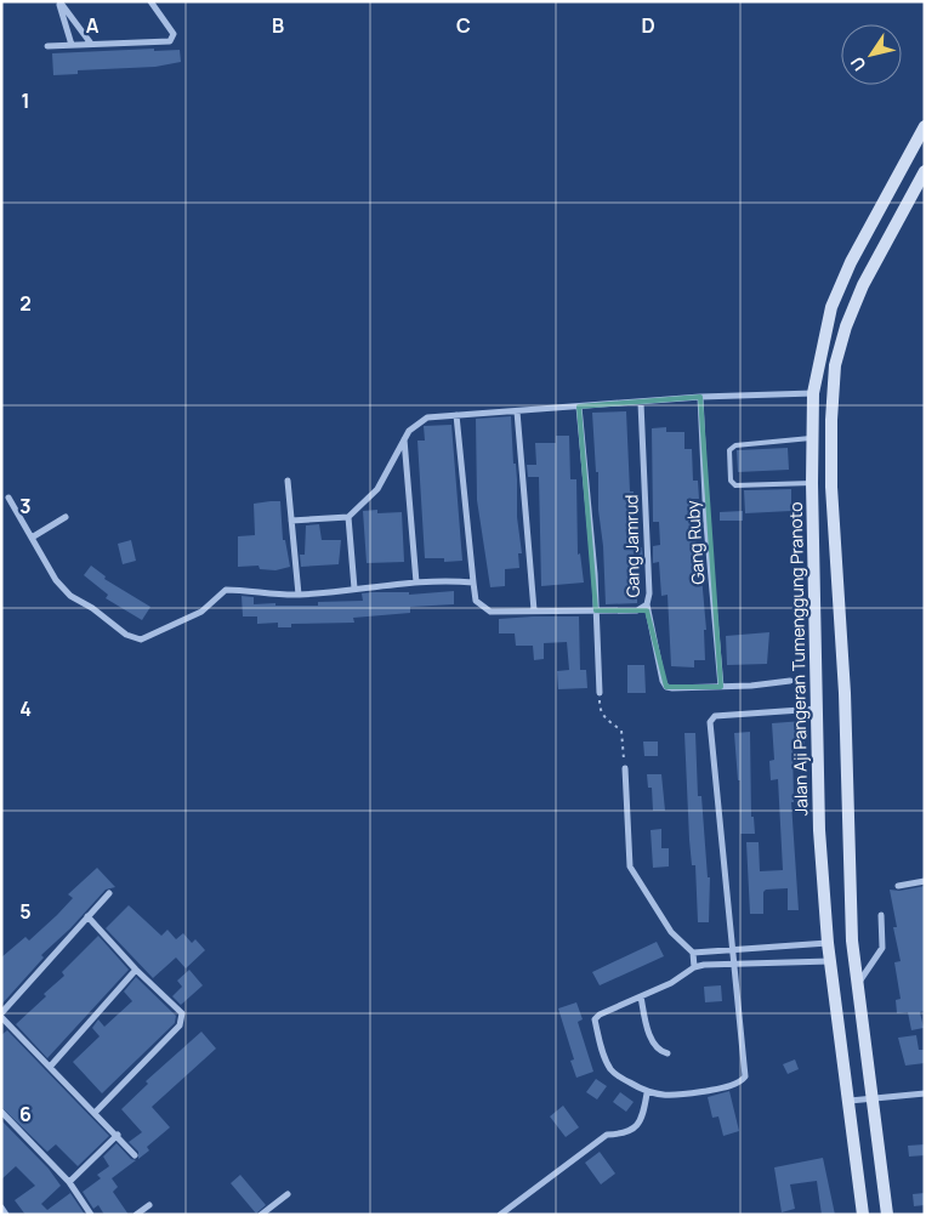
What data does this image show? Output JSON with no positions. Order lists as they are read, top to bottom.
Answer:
{
  "streets": {
    "main road": ["Jalan Aji Pangeran Tumenggung Pranoto"],
    "street": ["Gang Ruby", "Gang Jamrud"]
  },
  "crossings": [
    ["Gang Ruby", "Gang Jamrud"]
  ],
  "north": "bottom left",
  "grid": {
    "columns": [
      "A",
      "B",
      "C",
      "D"
    ],
    "rows": [
      "1",
      "2",
      "3",
      "4",
      "5",
      "6"
    ]
  }
}
